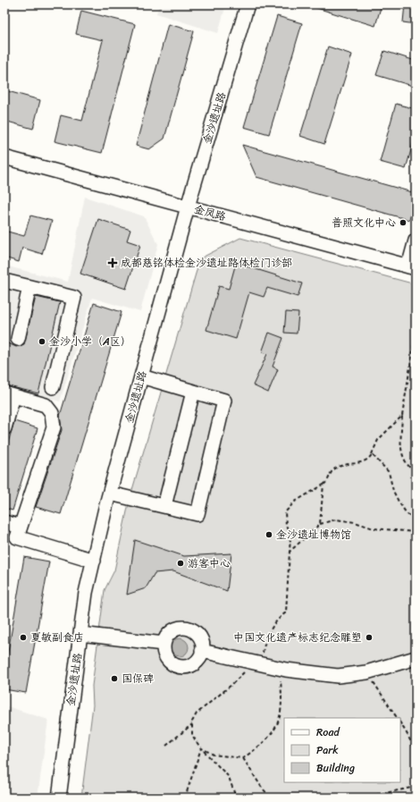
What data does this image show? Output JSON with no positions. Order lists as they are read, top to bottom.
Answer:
{
  "streets": {
    "street": ["金沙遗址路", "金凤路"]
  },
  "crossings": [
    ["金沙遗址路", "金凤路"]
  ],
  "places": {
    "other": [
      "普照文化中心",
      "金沙小学（A区）",
      "金沙遗址博物馆",
      "游客中心",
      "夏敏副食店",
      "中国文化遗产标志纪念雕塑",
      "国保碑"
    ],
    "health": ["成都慈铭体检金沙遗址路体检门诊部"]
  },
  "legend": ["Road", "Park", "Building"]
}
